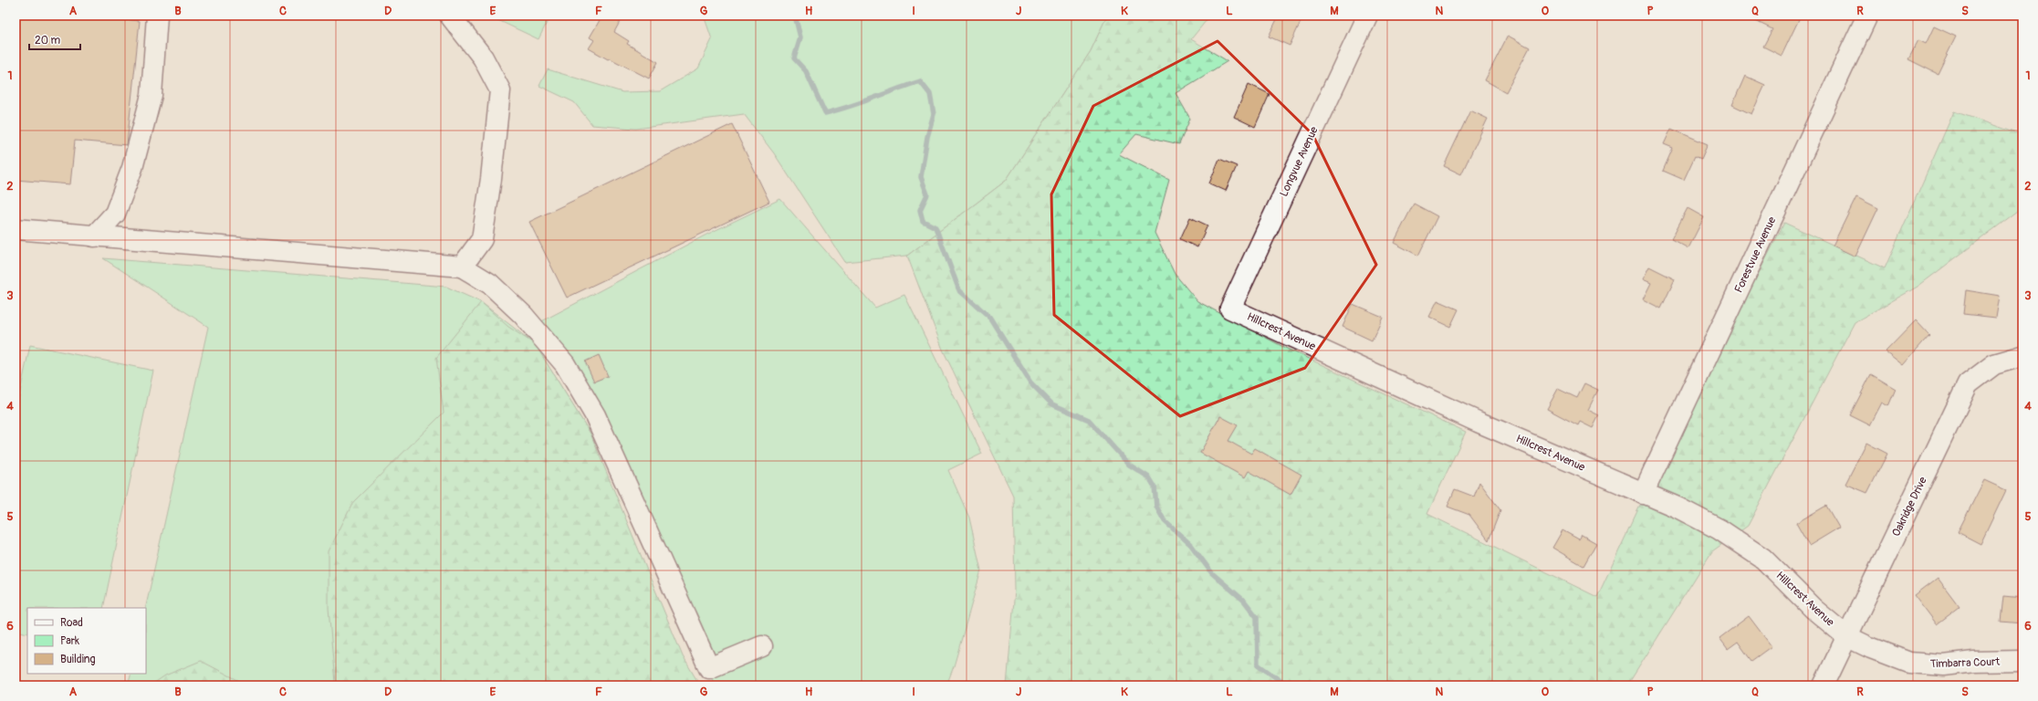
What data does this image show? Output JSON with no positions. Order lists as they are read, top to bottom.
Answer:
{
  "streets": {
    "street": [
      "Longvue Avenue",
      "Forestvue Avenue",
      "Hillcrest Avenue",
      "Oakridge Drive",
      "Timbarra Court"
    ]
  },
  "crossings": [
    ["Longvue Avenue", "Hillcrest Avenue"],
    ["Forestvue Avenue", "Hillcrest Avenue"],
    ["Hillcrest Avenue", "Oakridge Drive"],
    ["Hillcrest Avenue", "Timbarra Court"],
    ["Oakridge Drive", "Timbarra Court"]
  ],
  "legend": ["Road", "Park", "Building"],
  "scale_bar": "20 m",
  "grid": {
    "columns": [
      "A",
      "B",
      "C",
      "D",
      "E",
      "F",
      "G",
      "H",
      "I",
      "J",
      "K",
      "L",
      "M",
      "N",
      "O",
      "P",
      "Q",
      "R",
      "S"
    ],
    "rows": [
      "1",
      "2",
      "3",
      "4",
      "5",
      "6"
    ]
  }
}
